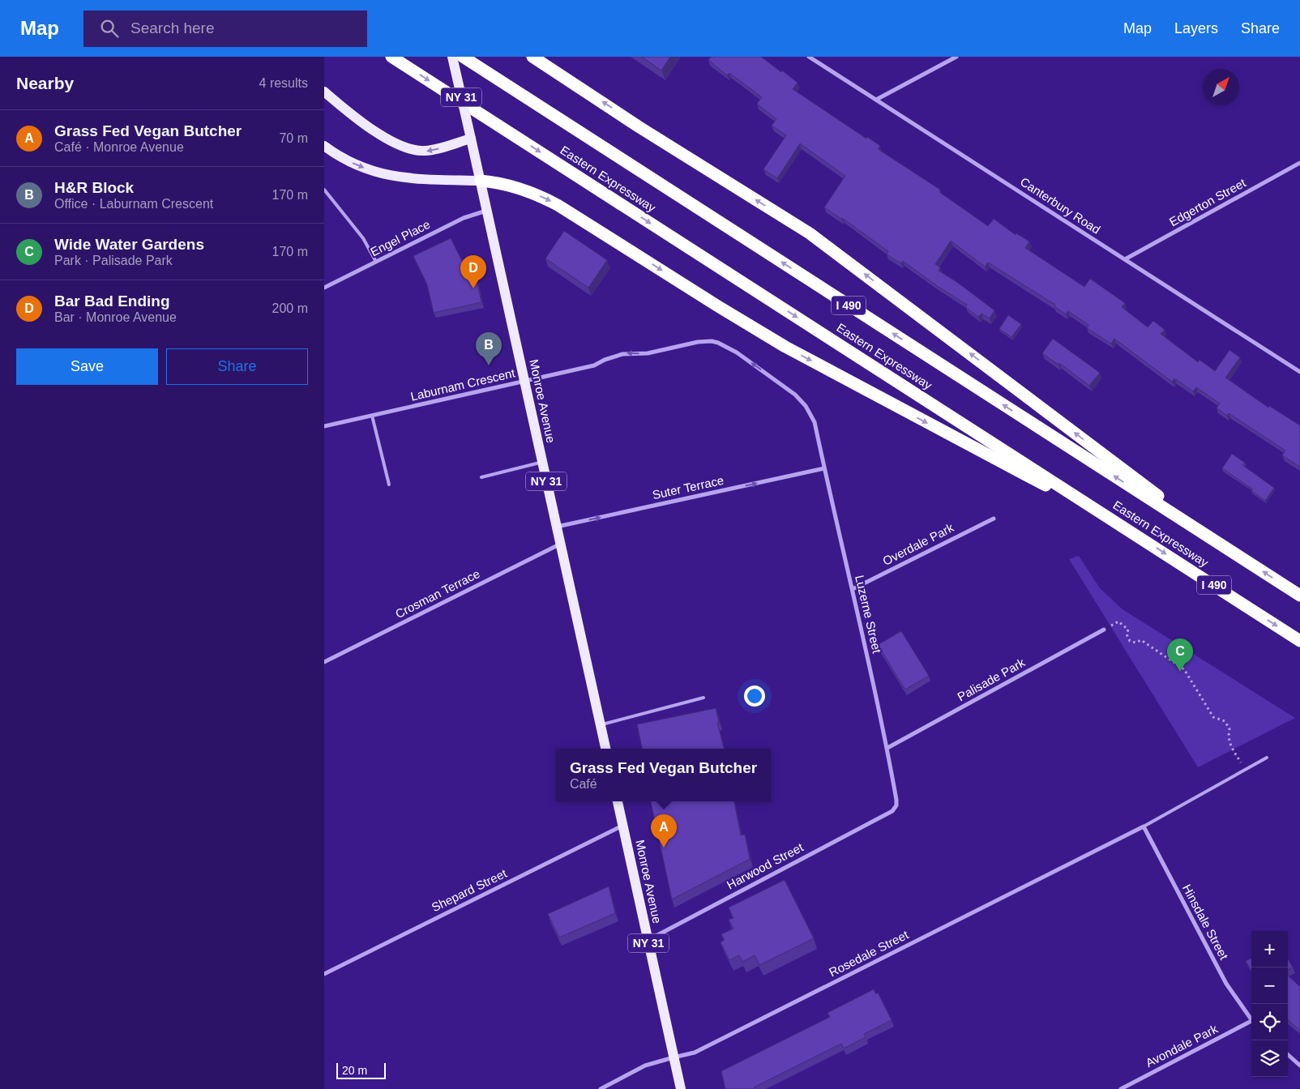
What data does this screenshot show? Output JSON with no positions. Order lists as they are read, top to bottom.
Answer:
{
  "streets": {
    "highway": ["Eastern Expressway", "I 490"],
    "main road": ["NY 31", "Monroe Avenue"],
    "street": [
      "Edgerton Street",
      "Canterbury Road",
      "Engel Place",
      "Laburnam Crescent",
      "Suter Terrace",
      "Overdale Park",
      "Crosman Terrace",
      "Luzerne Street",
      "Palisade Park",
      "Harwood Street",
      "Shepard Street",
      "Hinsdale Street",
      "Rosedale Street",
      "Avondale Park"
    ]
  },
  "crossings": [
    ["Edgerton Street", "Canterbury Road"],
    ["Engel Place", "Monroe Avenue"],
    ["Laburnam Crescent", "Monroe Avenue"],
    ["Laburnam Crescent", "Luzerne Street"],
    ["Monroe Avenue", "Suter Terrace"],
    ["Monroe Avenue", "Crosman Terrace"],
    ["Monroe Avenue", "Harwood Street"],
    ["Monroe Avenue", "Shepard Street"],
    ["Monroe Avenue", "Rosedale Street"],
    ["Suter Terrace", "Luzerne Street"],
    ["Overdale Park", "Luzerne Street"],
    ["Luzerne Street", "Palisade Park"],
    ["Luzerne Street", "Harwood Street"],
    ["Hinsdale Street", "Rosedale Street"]
  ],
  "one_way": ["Laburnam Crescent", "Suter Terrace"],
  "scale_bar": "20 m",
  "north": "top right",
  "page": {
    "header": "Map",
    "search": "Search here",
    "nav": ["Map", "Layers", "Share"],
    "heading": ["Nearby", "4 results"],
    "list": [
      {
        "mark": "A",
        "name": "Grass Fed Vegan Butcher",
        "note": "Café · Monroe Avenue",
        "value": "70 m"
      },
      {
        "mark": "B",
        "name": "H&R Block",
        "note": "Office · Laburnam Crescent",
        "value": "170 m"
      },
      {
        "mark": "C",
        "name": "Wide Water Gardens",
        "note": "Park · Palisade Park",
        "value": "170 m"
      },
      {
        "mark": "D",
        "name": "Bar Bad Ending",
        "note": "Bar · Monroe Avenue",
        "value": "200 m"
      }
    ],
    "pins": [
      "D",
      "B",
      "C",
      "A"
    ],
    "buttons": ["Save", "Share"],
    "popup": ["Grass Fed Vegan Butcher", "Café"],
    "map_buttons": ["+", "−"],
    "scale": "20 m"
  }
}
